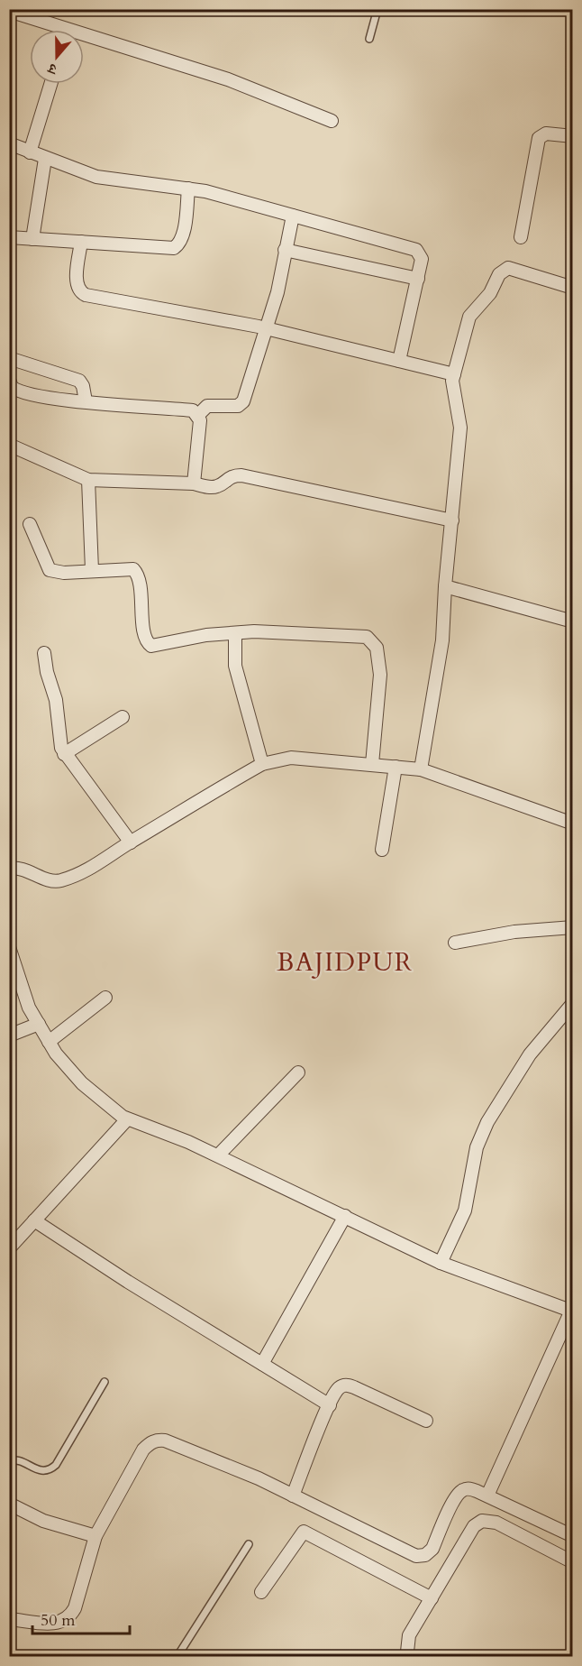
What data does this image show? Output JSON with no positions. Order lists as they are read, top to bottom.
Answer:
{
  "districts": ["BAJIDPUR"],
  "scale_bar": "50 m",
  "north": "bottom"
}
